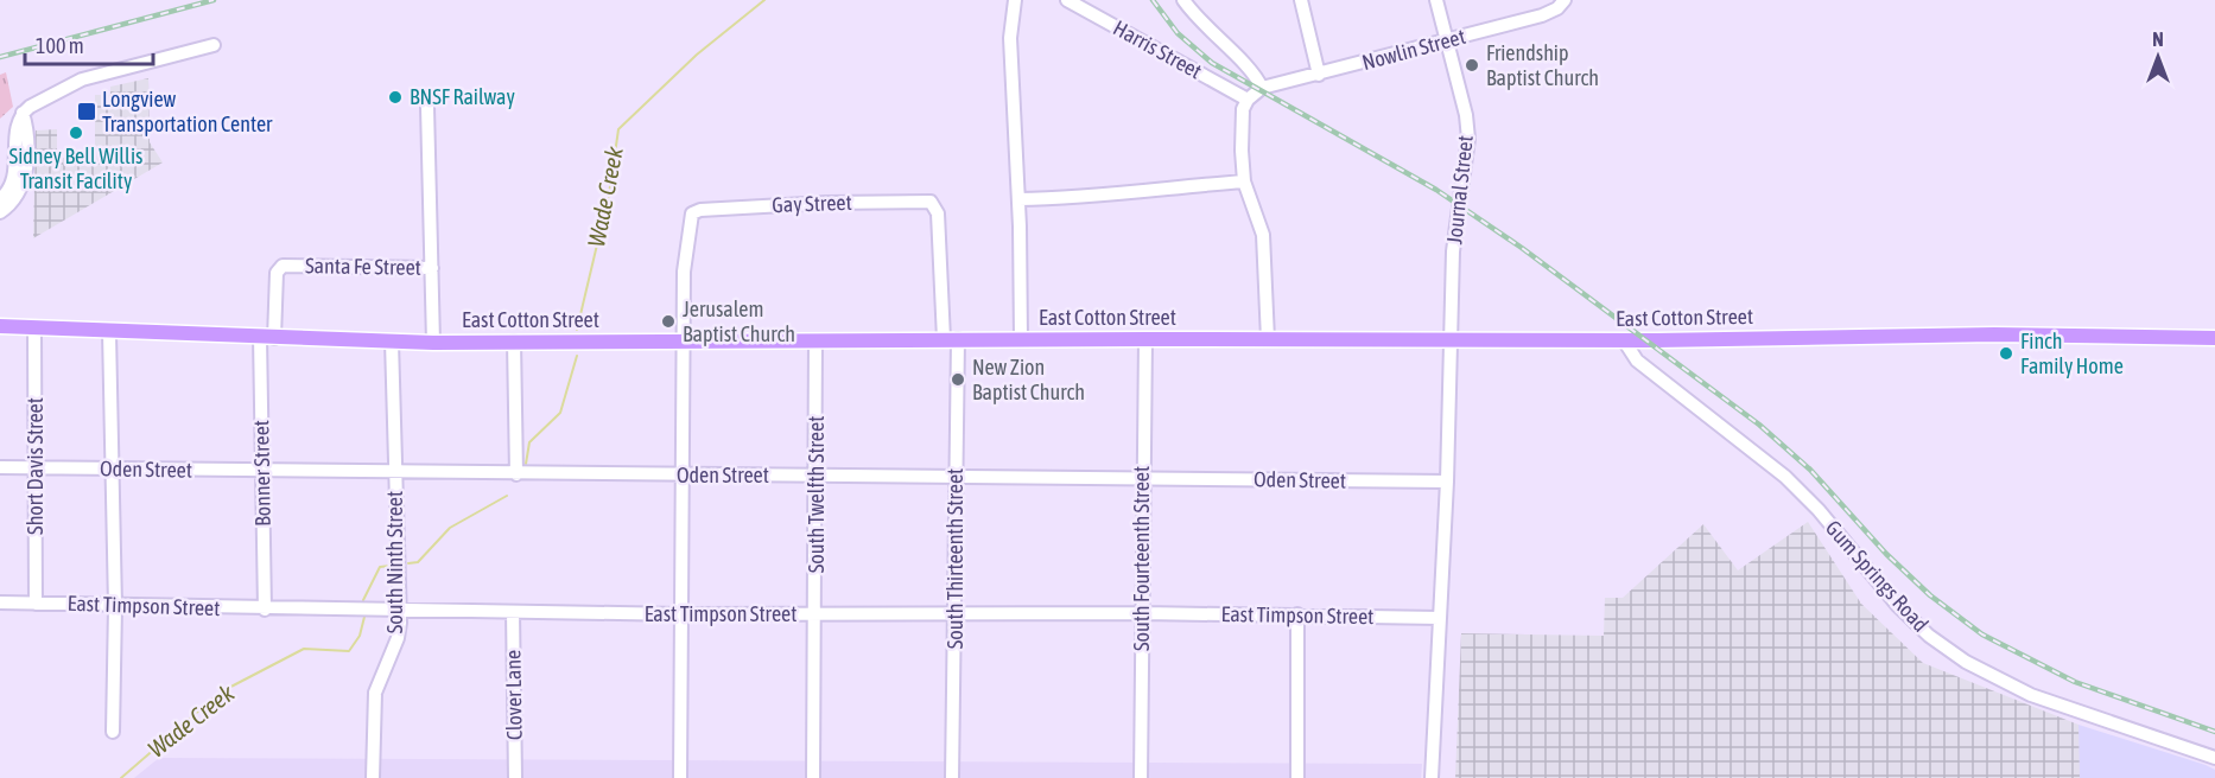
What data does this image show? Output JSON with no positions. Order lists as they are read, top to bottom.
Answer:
{
  "streets": {
    "main road": ["East Cotton Street"],
    "street": [
      "Harris Street",
      "Nowlin Street",
      "Journal Street",
      "Gay Street",
      "Santa Fe Street",
      "Short Davis Street",
      "Oden Street",
      "Bonner Street",
      "South Twelfth Street",
      "South Thirteenth Street",
      "South Fourteenth Street",
      "South Ninth Street",
      "Gum Springs Road",
      "East Timpson Street",
      "Clover Lane"
    ]
  },
  "crossings": [
    ["Nowlin Street", "Journal Street"],
    ["Journal Street", "East Cotton Street"],
    ["Journal Street", "Oden Street"],
    ["Journal Street", "East Timpson Street"],
    ["Gay Street", "East Cotton Street"],
    ["Gay Street", "South Thirteenth Street"],
    ["Santa Fe Street", "East Cotton Street"],
    ["Santa Fe Street", "Bonner Street"],
    ["East Cotton Street", "Short Davis Street"],
    ["East Cotton Street", "Bonner Street"],
    ["East Cotton Street", "South Twelfth Street"],
    ["East Cotton Street", "South Thirteenth Street"],
    ["East Cotton Street", "South Fourteenth Street"],
    ["East Cotton Street", "South Ninth Street"],
    ["East Cotton Street", "Gum Springs Road"],
    ["Short Davis Street", "Oden Street"],
    ["Short Davis Street", "East Timpson Street"],
    ["Oden Street", "Bonner Street"],
    ["Oden Street", "South Twelfth Street"],
    ["Oden Street", "South Thirteenth Street"],
    ["Oden Street", "South Fourteenth Street"],
    ["Oden Street", "South Ninth Street"],
    ["Bonner Street", "East Timpson Street"],
    ["South Twelfth Street", "East Timpson Street"],
    ["South Thirteenth Street", "East Timpson Street"],
    ["South Fourteenth Street", "East Timpson Street"],
    ["South Ninth Street", "East Timpson Street"],
    ["East Timpson Street", "Clover Lane"]
  ],
  "water": ["Wade Creek"],
  "places": {
    "other": [
      "Friendship Baptist Church",
      "BNSF Railway",
      "Sidney Bell Willis Transit Facility",
      "Jerusalem Baptist Church",
      "Finch Family Home",
      "New Zion Baptist Church"
    ],
    "transit": ["Longview Transportation Center"]
  },
  "scale_bar": "100 m",
  "north": "top"
}
